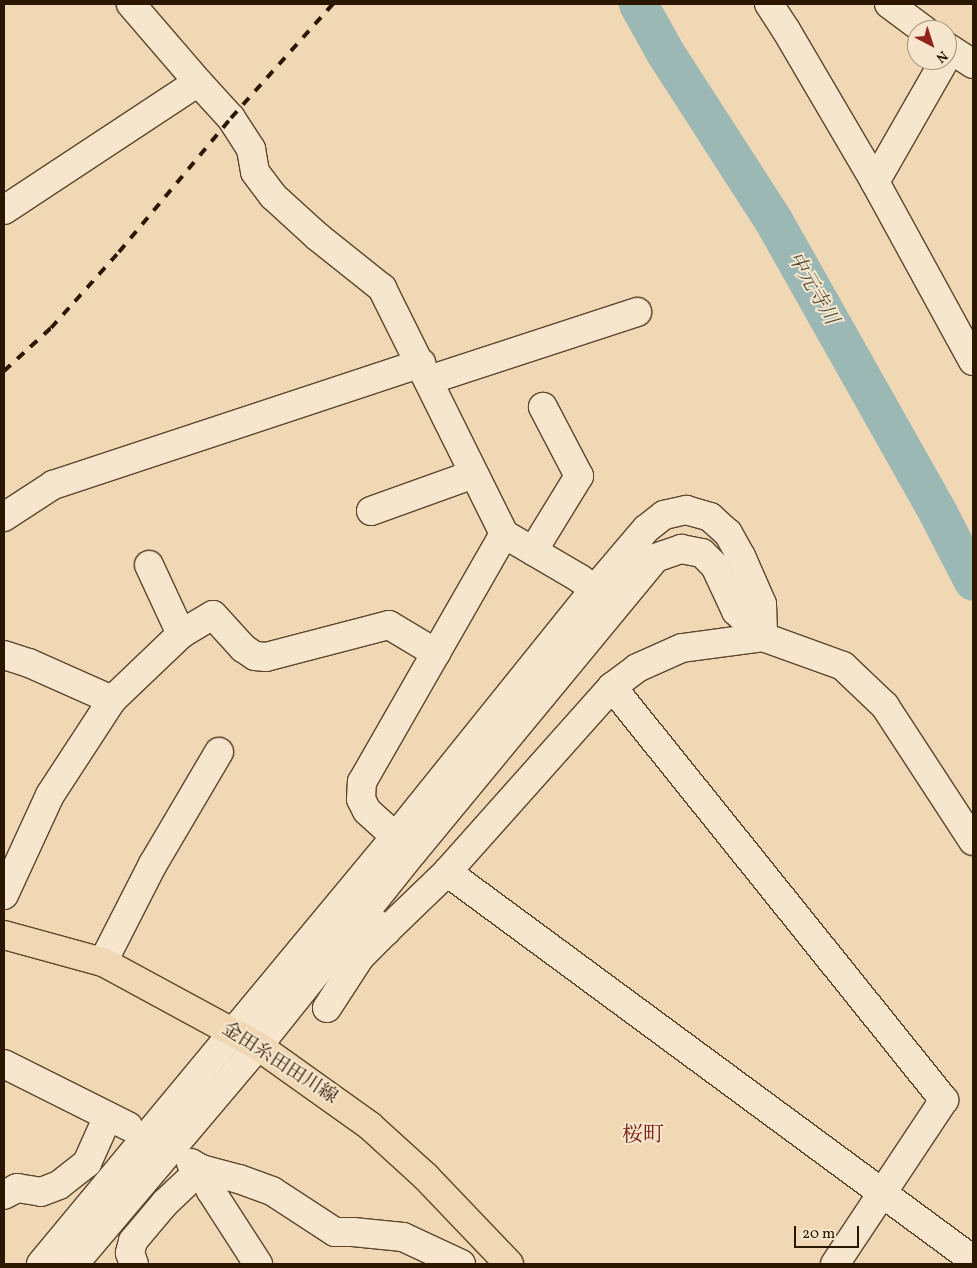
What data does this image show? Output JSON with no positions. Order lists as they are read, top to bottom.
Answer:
{
  "streets": {
    "main road": ["金田糸田田川線"]
  },
  "districts": ["桜町"],
  "water": ["中元寺川"],
  "scale_bar": "20 m",
  "north": "bottom right"
}
